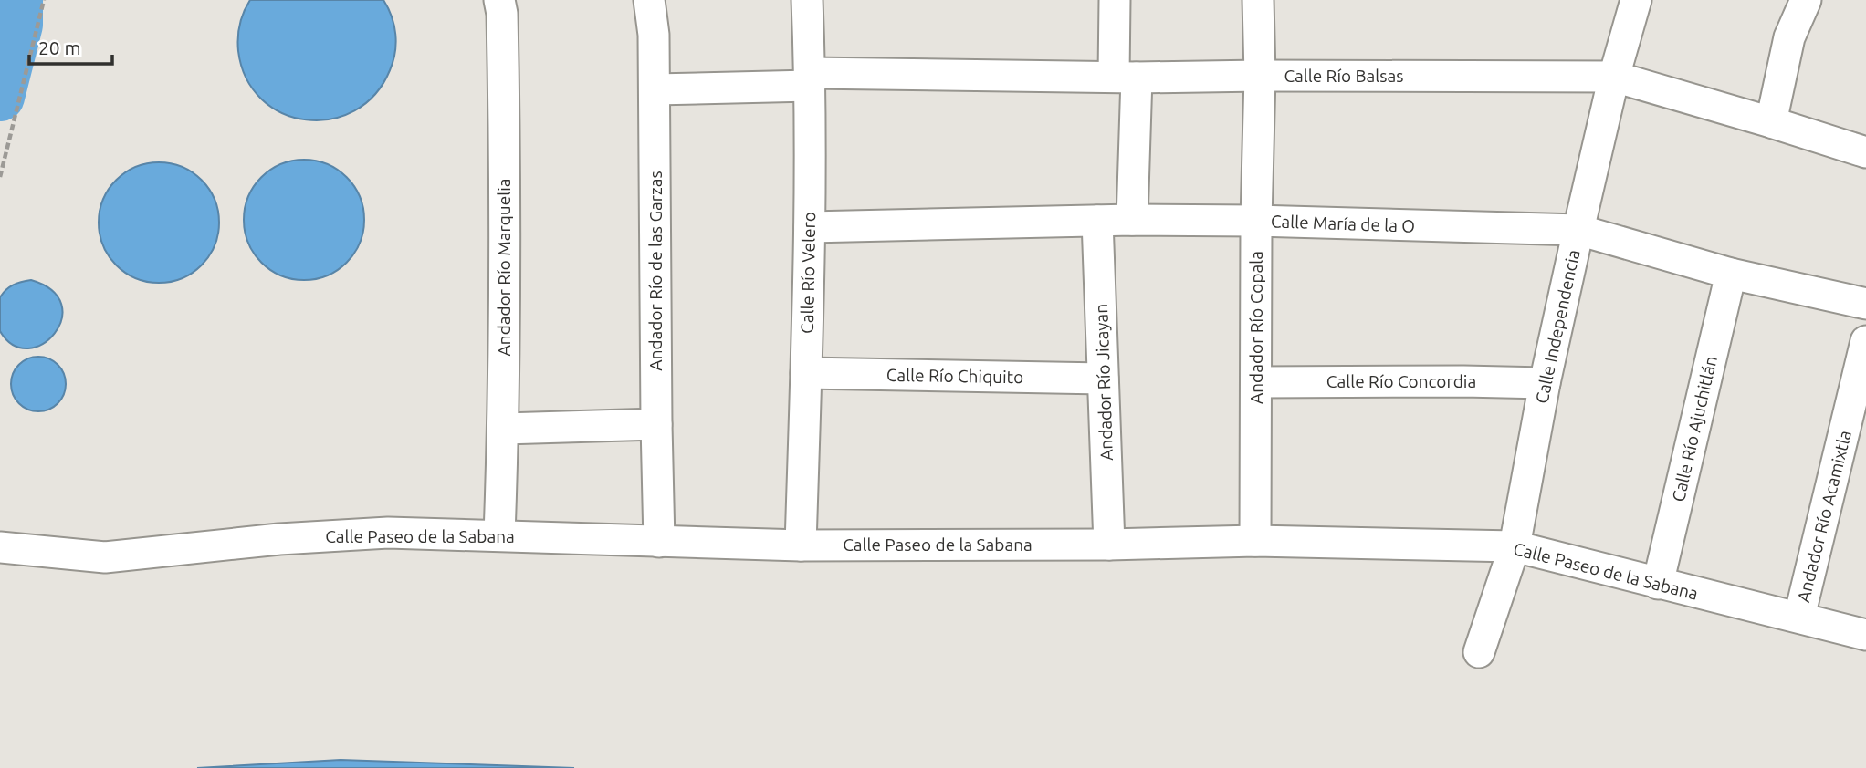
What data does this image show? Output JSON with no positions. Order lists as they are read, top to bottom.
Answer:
{
  "streets": {
    "street": [
      "Calle Río Balsas",
      "Calle María de la O",
      "Andador Río Marquelia",
      "Andador Río de las Garzas",
      "Calle Río Velero",
      "Calle Independencia",
      "Andador Río Copala",
      "Calle Río Chiquito",
      "Calle Río Concordia",
      "Andador Río Jicayan",
      "Calle Río Ajuchitlán",
      "Andador Río Acamixtla",
      "Calle Paseo de la Sabana"
    ]
  },
  "crossings": [
    ["Calle Río Balsas", "Andador Río de las Garzas"],
    ["Calle Río Balsas", "Calle Río Velero"],
    ["Calle Río Balsas", "Calle Independencia"],
    ["Calle Río Balsas", "Andador Río Copala"],
    ["Calle María de la O", "Calle Río Velero"],
    ["Calle María de la O", "Calle Independencia"],
    ["Calle María de la O", "Andador Río Copala"],
    ["Calle María de la O", "Andador Río Jicayan"],
    ["Calle María de la O", "Calle Río Ajuchitlán"],
    ["Andador Río Marquelia", "Calle Paseo de la Sabana"],
    ["Andador Río de las Garzas", "Calle Paseo de la Sabana"],
    ["Calle Río Velero", "Calle Río Chiquito"],
    ["Calle Río Velero", "Calle Paseo de la Sabana"],
    ["Calle Independencia", "Calle Río Concordia"],
    ["Calle Independencia", "Calle Paseo de la Sabana"],
    ["Andador Río Copala", "Calle Río Concordia"],
    ["Andador Río Copala", "Calle Paseo de la Sabana"],
    ["Calle Río Chiquito", "Andador Río Jicayan"],
    ["Andador Río Jicayan", "Calle Paseo de la Sabana"],
    ["Calle Río Ajuchitlán", "Calle Paseo de la Sabana"],
    ["Andador Río Acamixtla", "Calle Paseo de la Sabana"]
  ],
  "scale_bar": "20 m"
}
